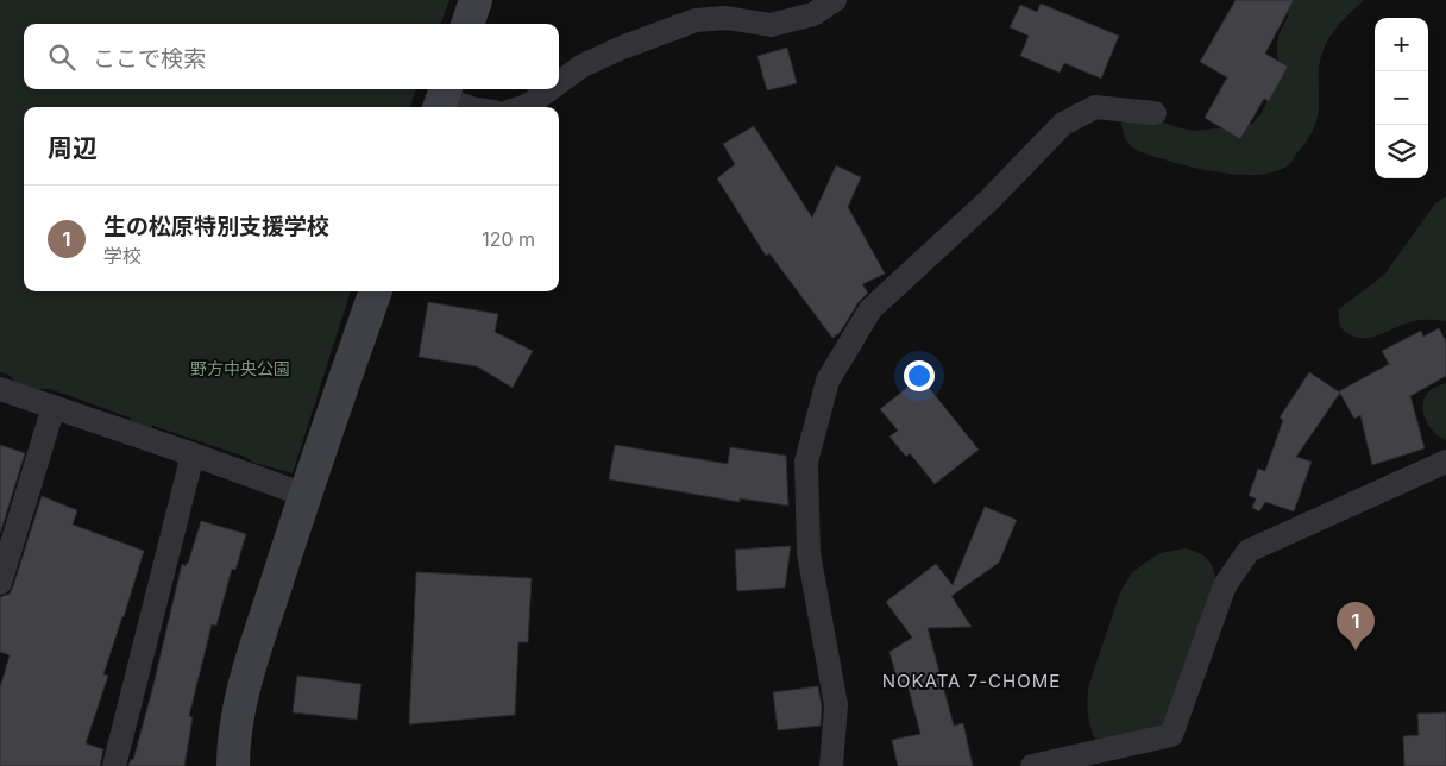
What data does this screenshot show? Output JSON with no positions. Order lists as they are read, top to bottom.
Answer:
{
  "districts": ["NOKATA 7-CHOME"],
  "parks": ["野方中央公園"],
  "page": {
    "map_buttons": ["+", "−"],
    "search": "ここで検索",
    "heading": "周辺",
    "list": [
      {
        "mark": "1",
        "name": "生の松原特別支援学校",
        "note": "学校",
        "value": "120 m"
      }
    ],
    "pins": "1"
  }
}
